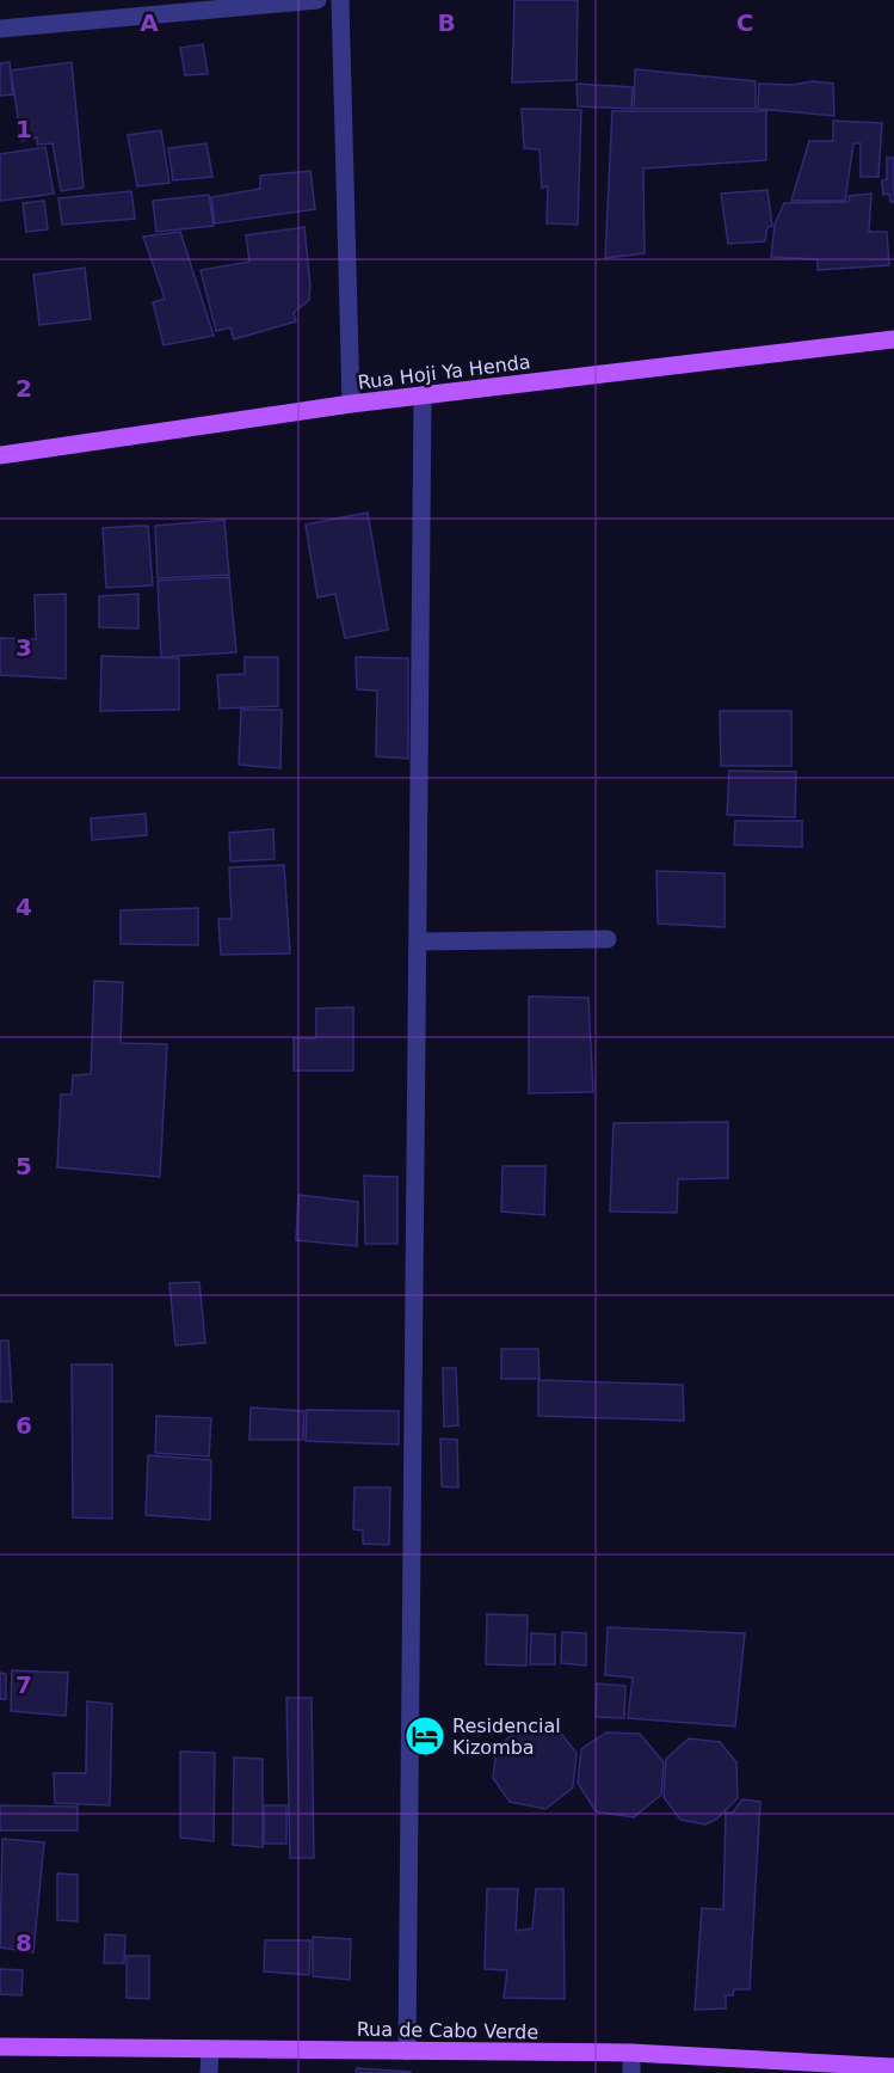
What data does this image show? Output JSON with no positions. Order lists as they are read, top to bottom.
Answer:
{
  "streets": {
    "main road": ["Rua Hoji Ya Henda", "Rua de Cabo Verde"]
  },
  "places": {
    "hotel": ["Residencial Kizomba"]
  },
  "grid": {
    "columns": ["A", "B", "C"],
    "rows": [
      "1",
      "2",
      "3",
      "4",
      "5",
      "6",
      "7",
      "8"
    ]
  }
}
